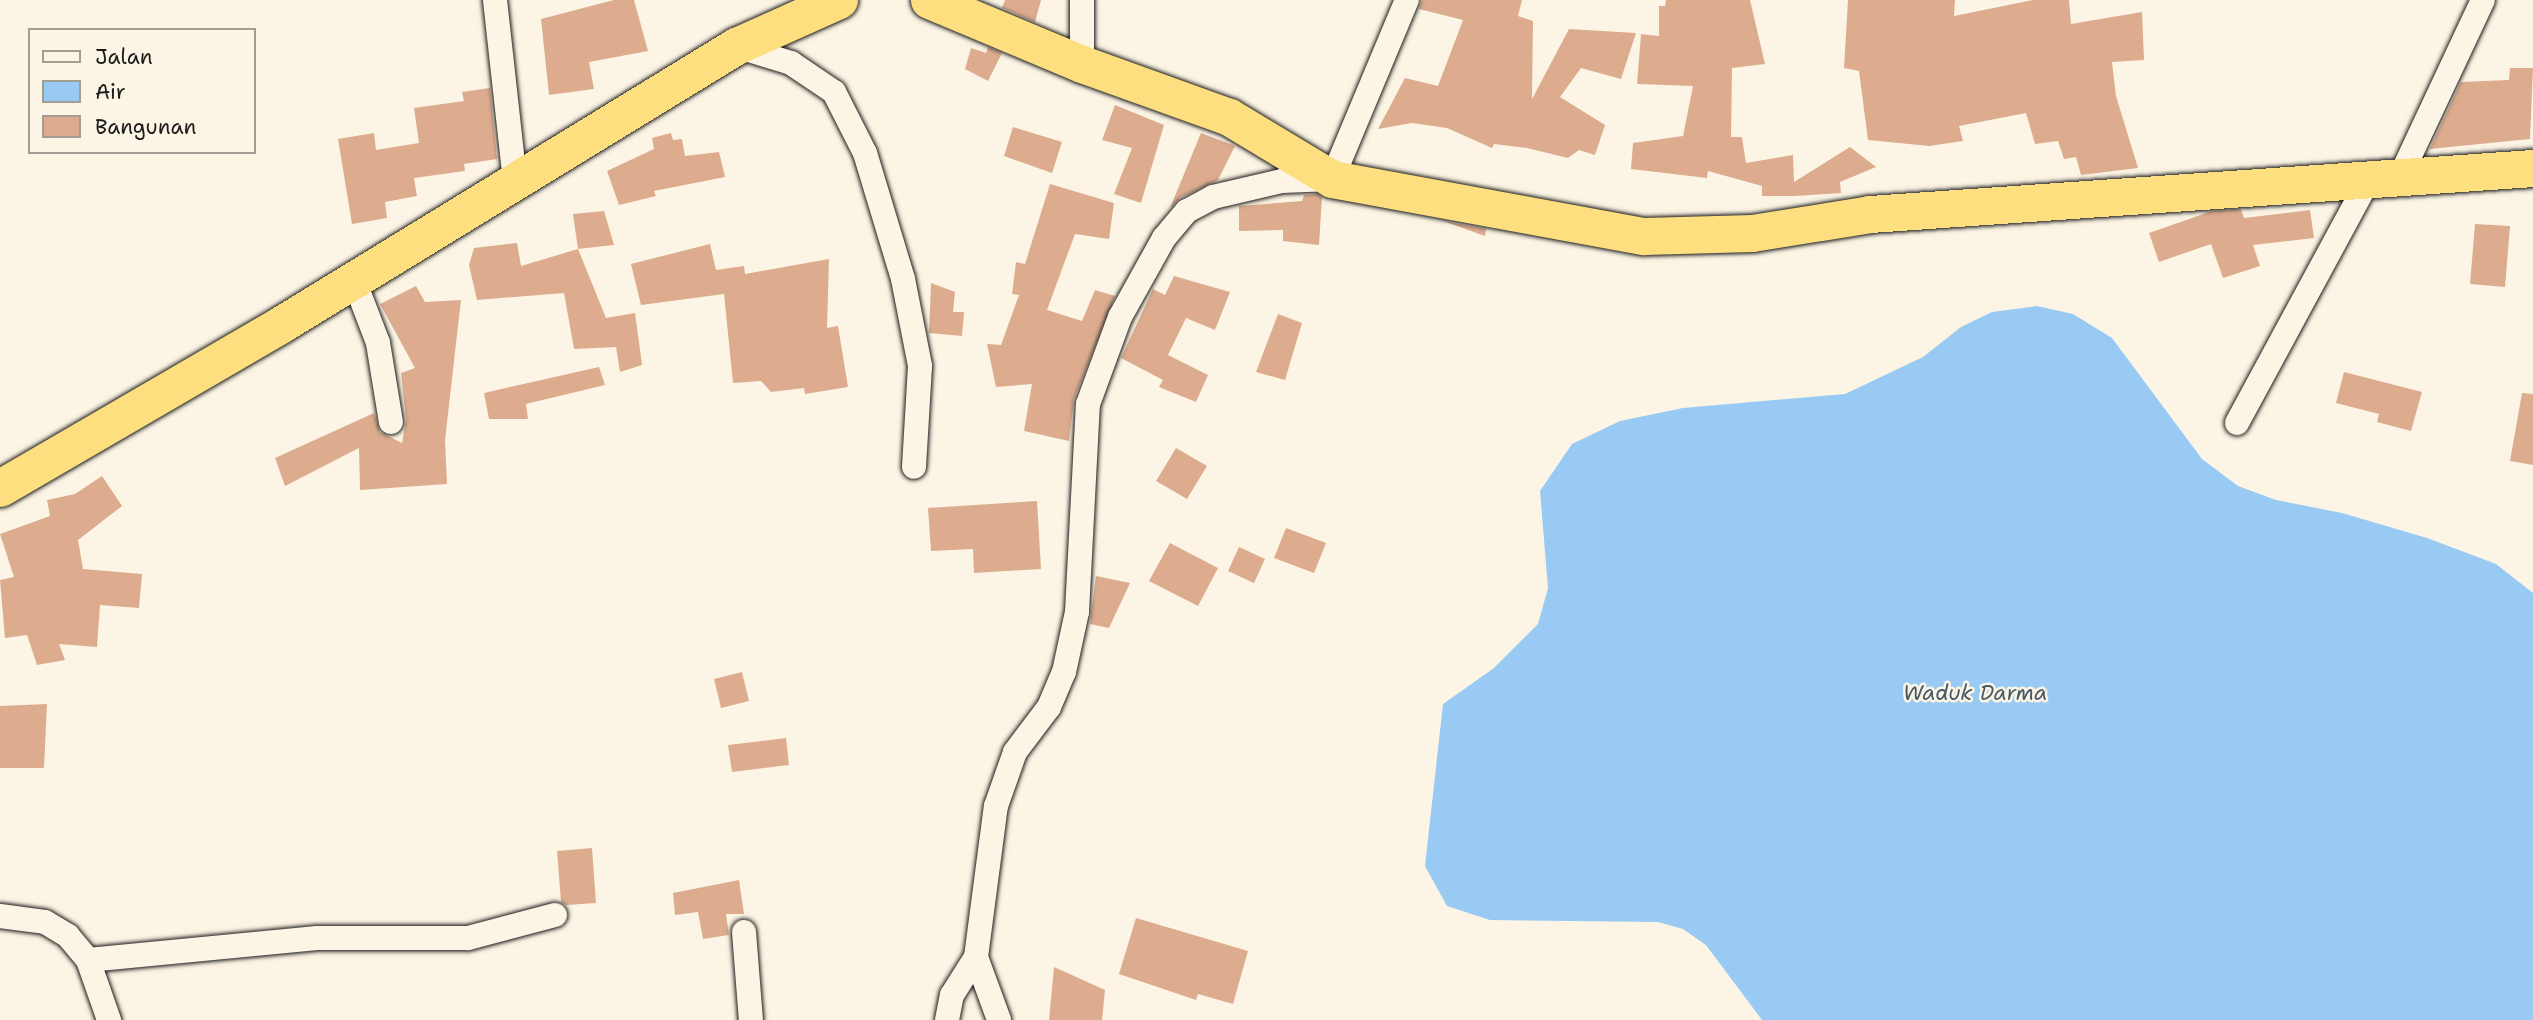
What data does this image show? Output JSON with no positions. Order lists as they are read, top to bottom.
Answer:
{
  "water": ["Waduk Darma"],
  "legend": ["Jalan", "Air", "Bangunan"]
}
